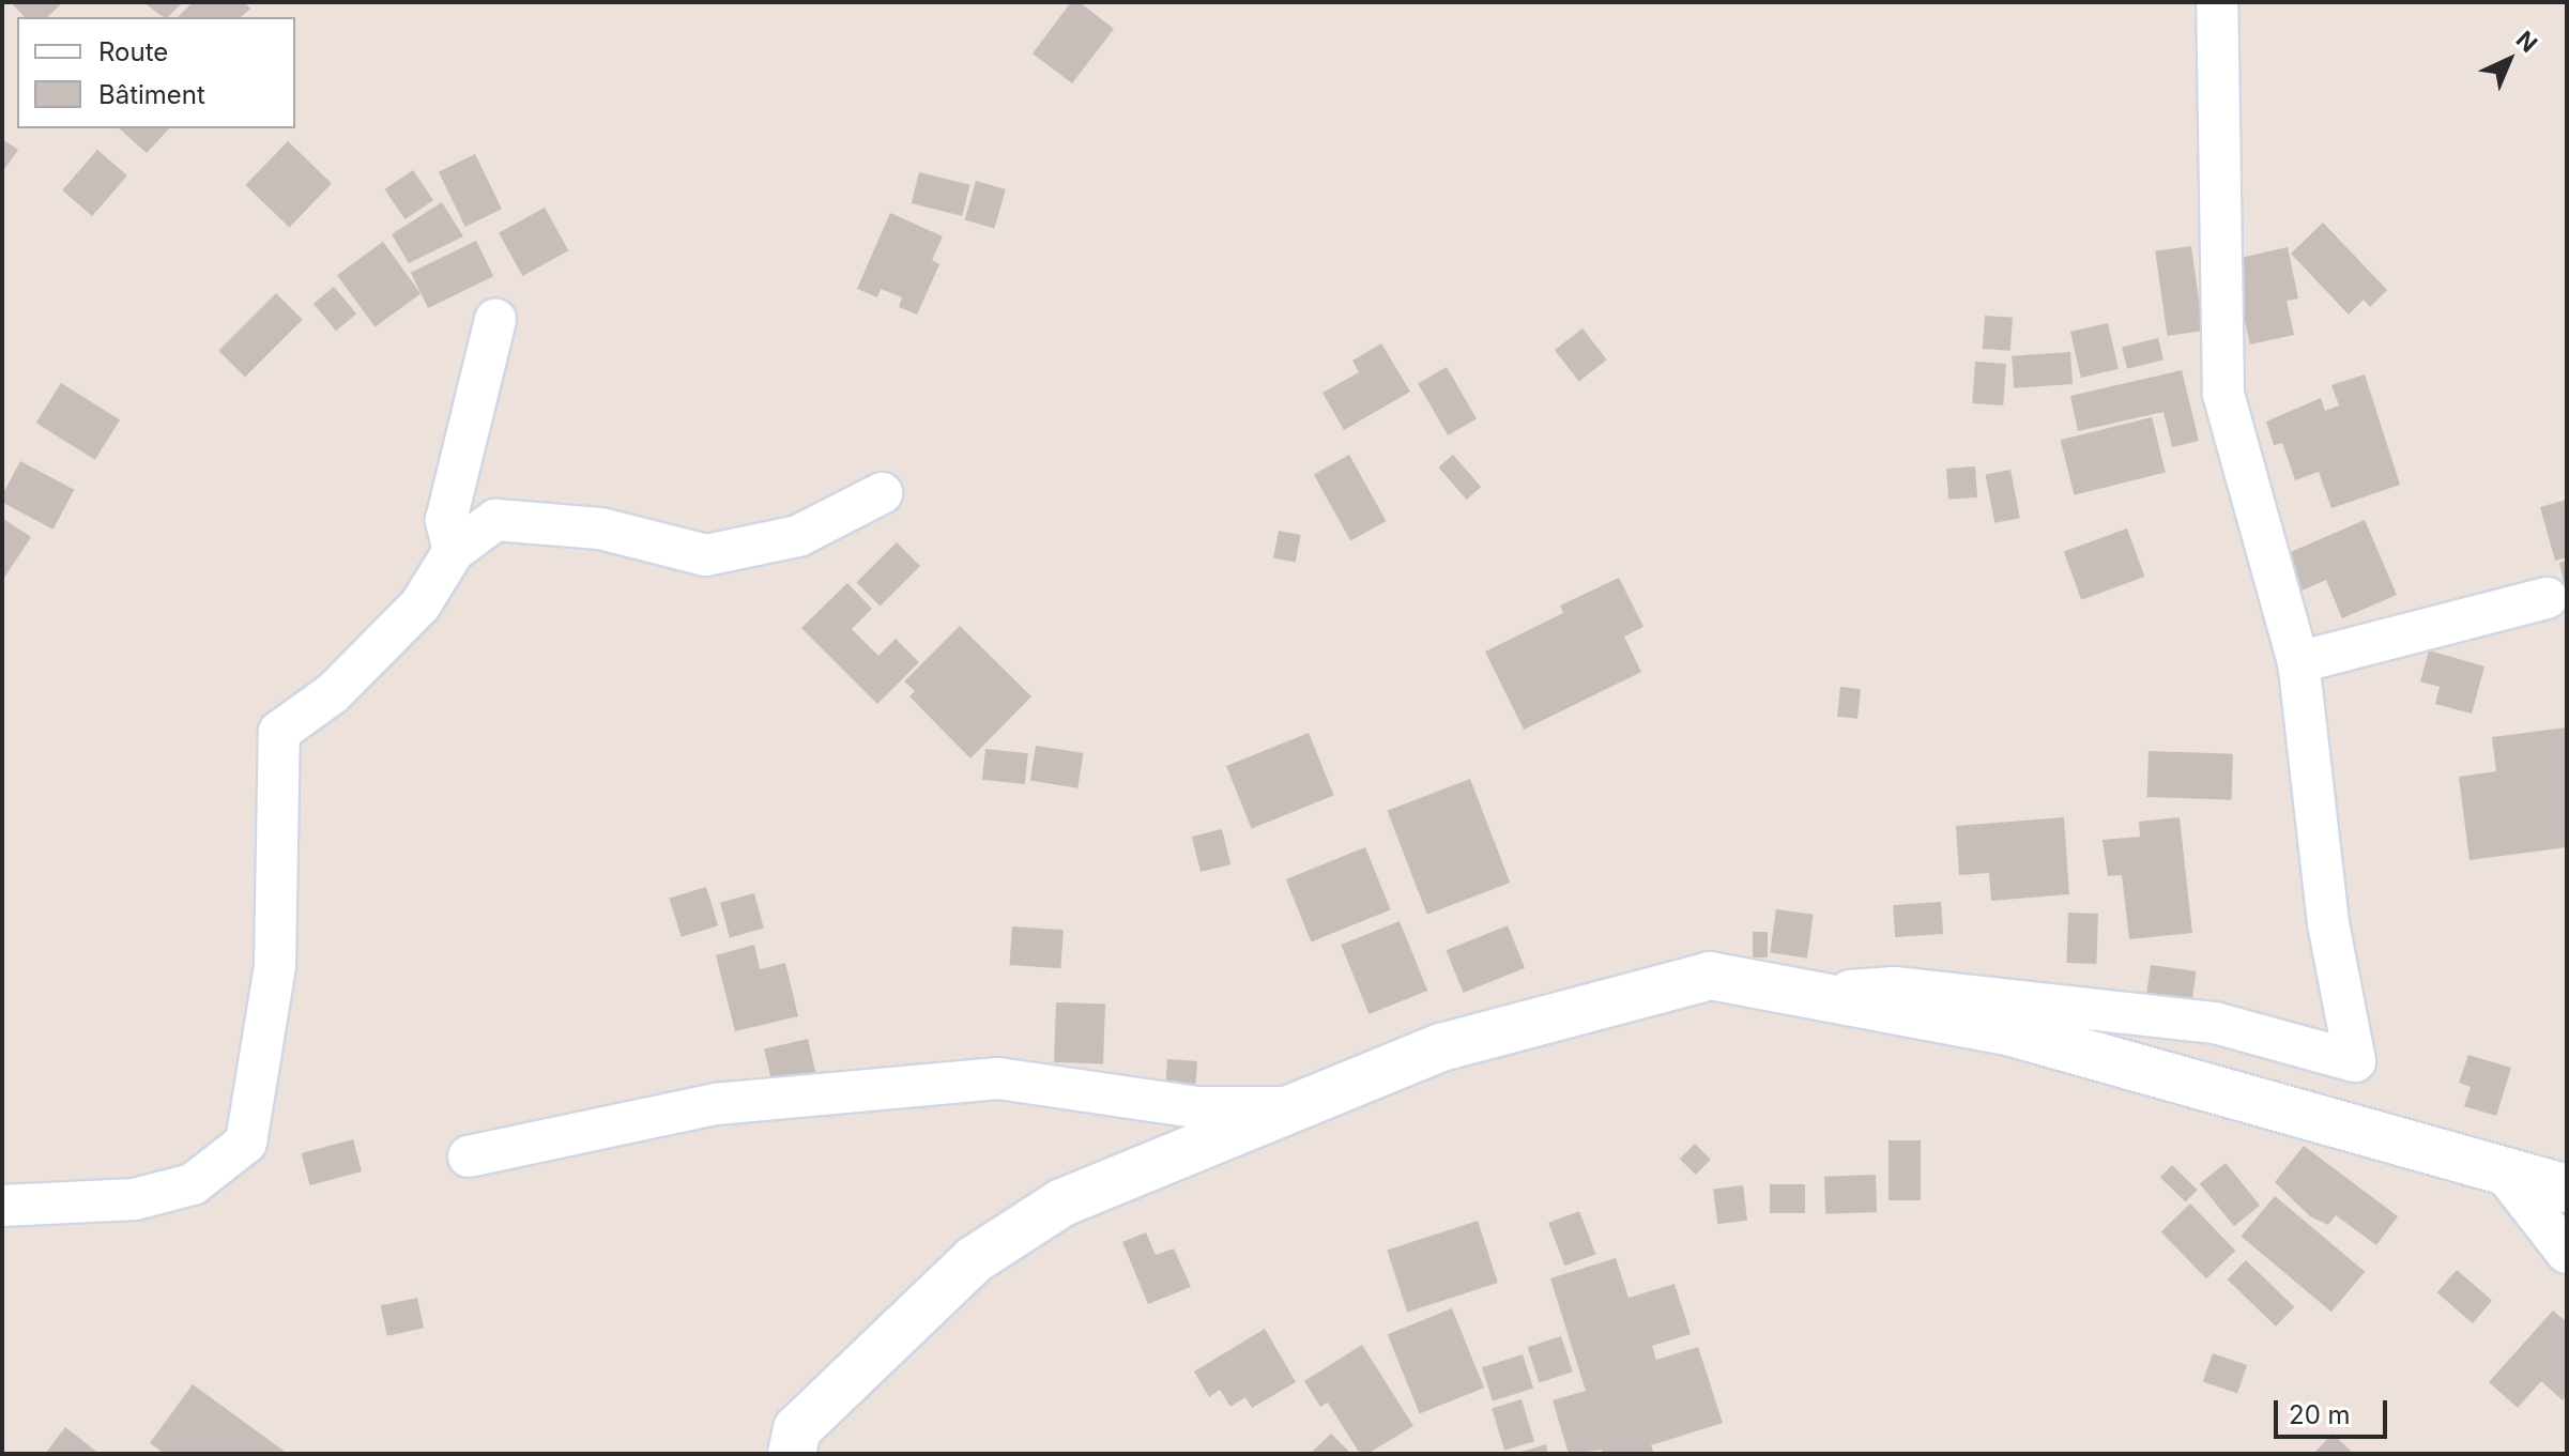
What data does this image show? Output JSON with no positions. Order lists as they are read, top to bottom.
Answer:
{
  "legend": ["Route", "Bâtiment"],
  "scale_bar": "20 m",
  "north": "top right"
}
